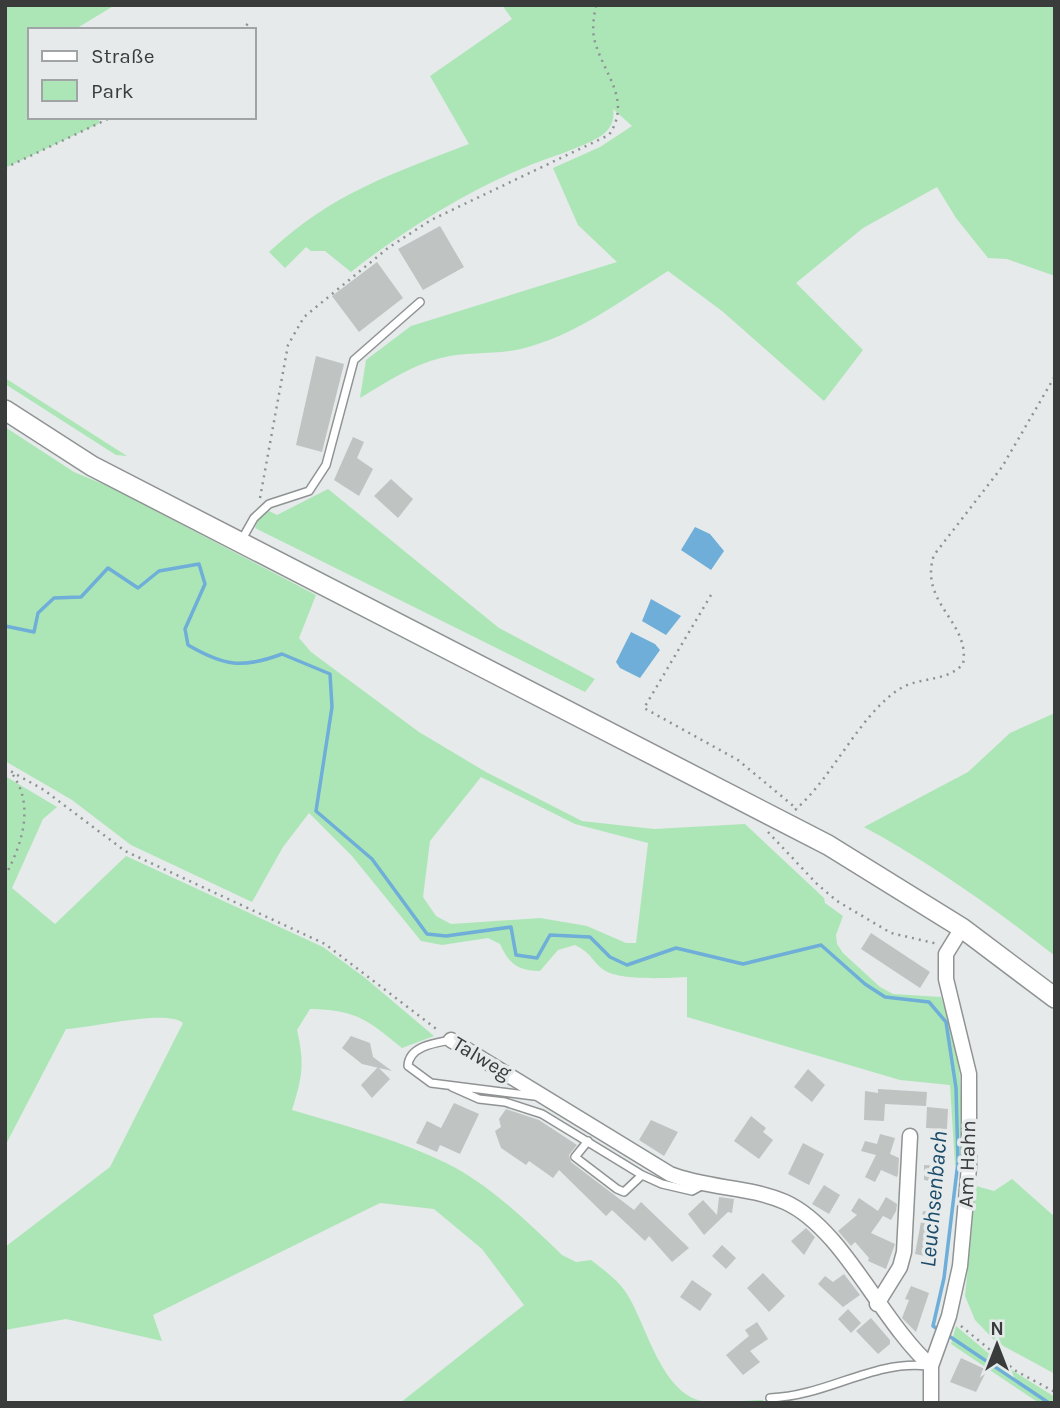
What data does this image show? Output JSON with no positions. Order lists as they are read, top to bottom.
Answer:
{
  "streets": {
    "street": ["Talweg", "Am Hahn"]
  },
  "crossings": [
    ["Talweg", "Am Hahn"]
  ],
  "water": ["Leuchsenbach"],
  "legend": ["Straße", "Park"],
  "north": "top"
}
